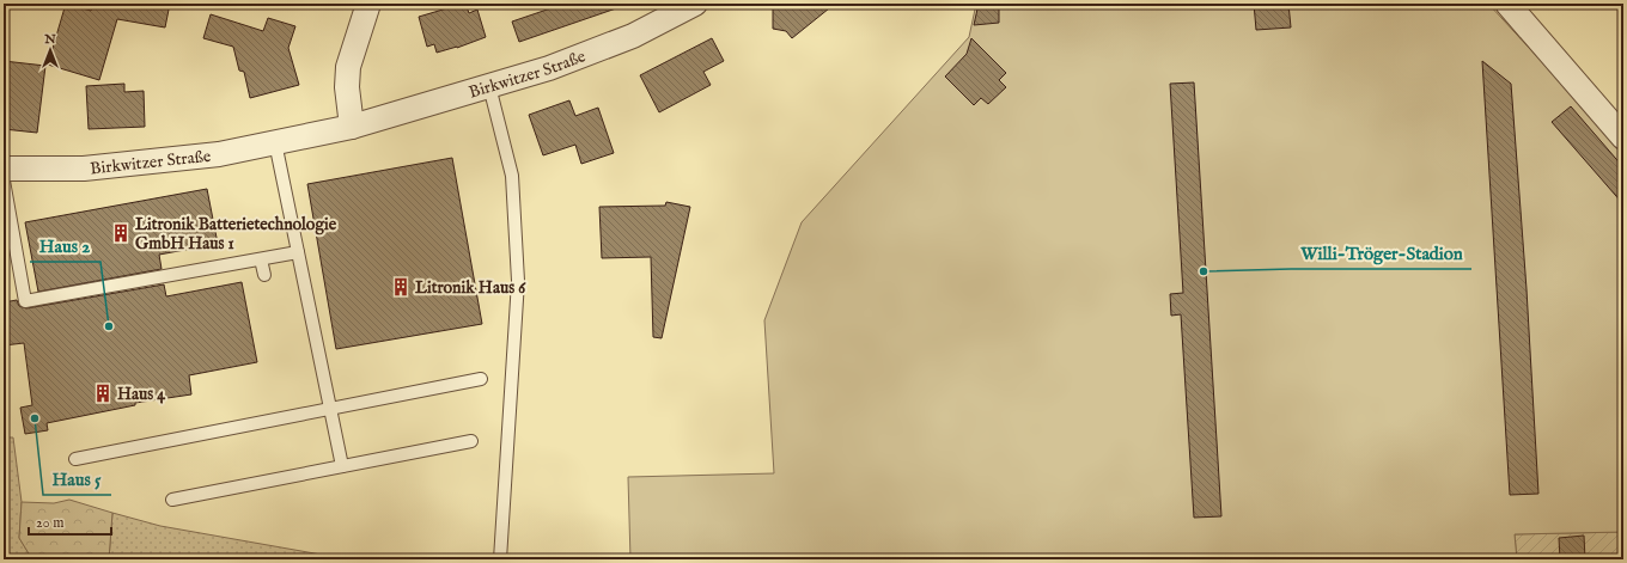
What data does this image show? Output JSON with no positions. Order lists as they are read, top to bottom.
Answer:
{
  "streets": {
    "street": ["Birkwitzer Straße"]
  },
  "places": {
    "building": ["Litronik Batterietechnologie GmbH Haus 1", "Litronik Haus 6", "Haus 4"],
    "other": ["Willi-Tröger-Stadion", "Haus 2", "Haus 5"]
  },
  "scale_bar": "20 m",
  "north": "top"
}
